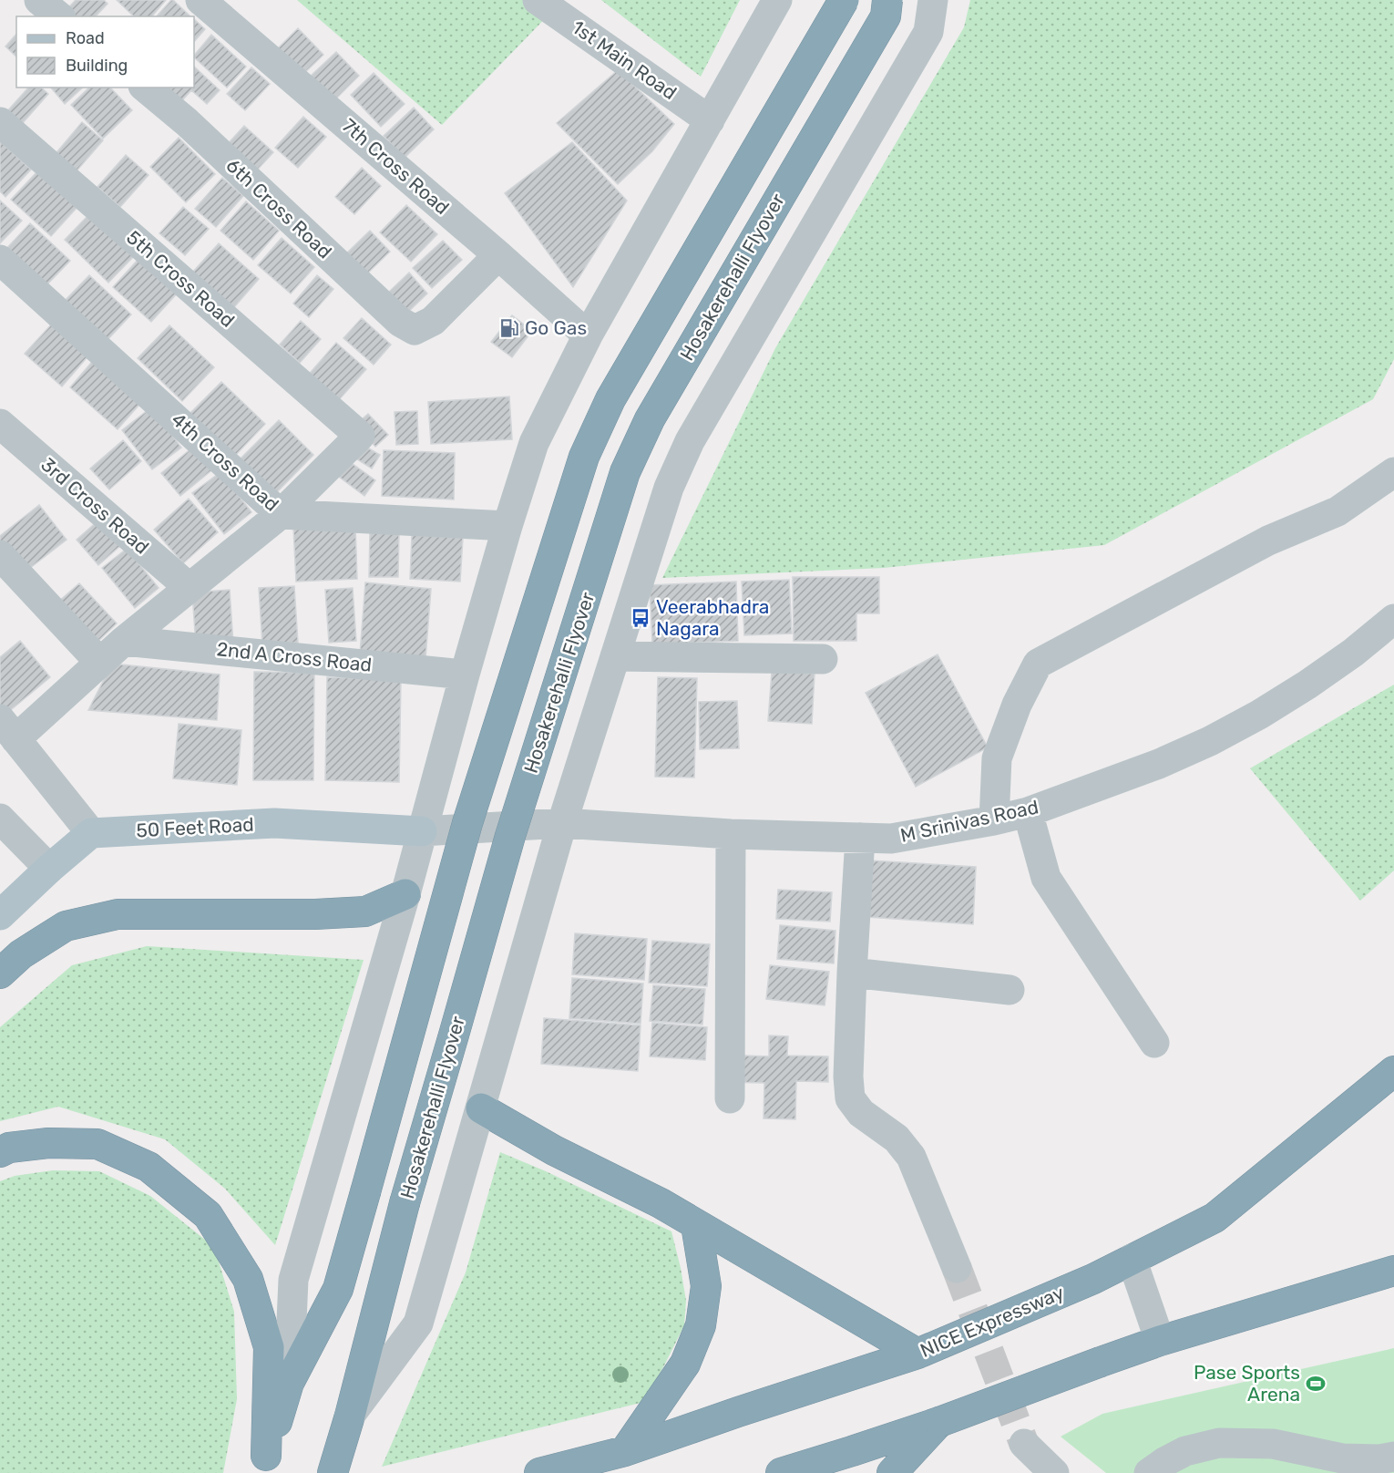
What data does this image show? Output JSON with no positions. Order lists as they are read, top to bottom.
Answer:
{
  "streets": {
    "highway": ["Hosakerehalli Flyover", "NICE Expressway"],
    "main road": ["50 Feet Road"],
    "street": [
      "1st Main Road",
      "7th Cross Road",
      "6th Cross Road",
      "5th Cross Road",
      "4th Cross Road",
      "3rd Cross Road",
      "2nd A Cross Road",
      "M Srinivas Road"
    ]
  },
  "crossings": [
    ["7th Cross Road", "6th Cross Road"],
    ["5th Cross Road", "4th Cross Road"],
    ["M Srinivas Road", "50 Feet Road"]
  ],
  "places": {
    "fuel station": ["Go Gas"],
    "bus stop": ["Veerabhadra Nagara"],
    "sports": ["Pase Sports Arena"]
  },
  "legend": ["Road", "Building"]
}
